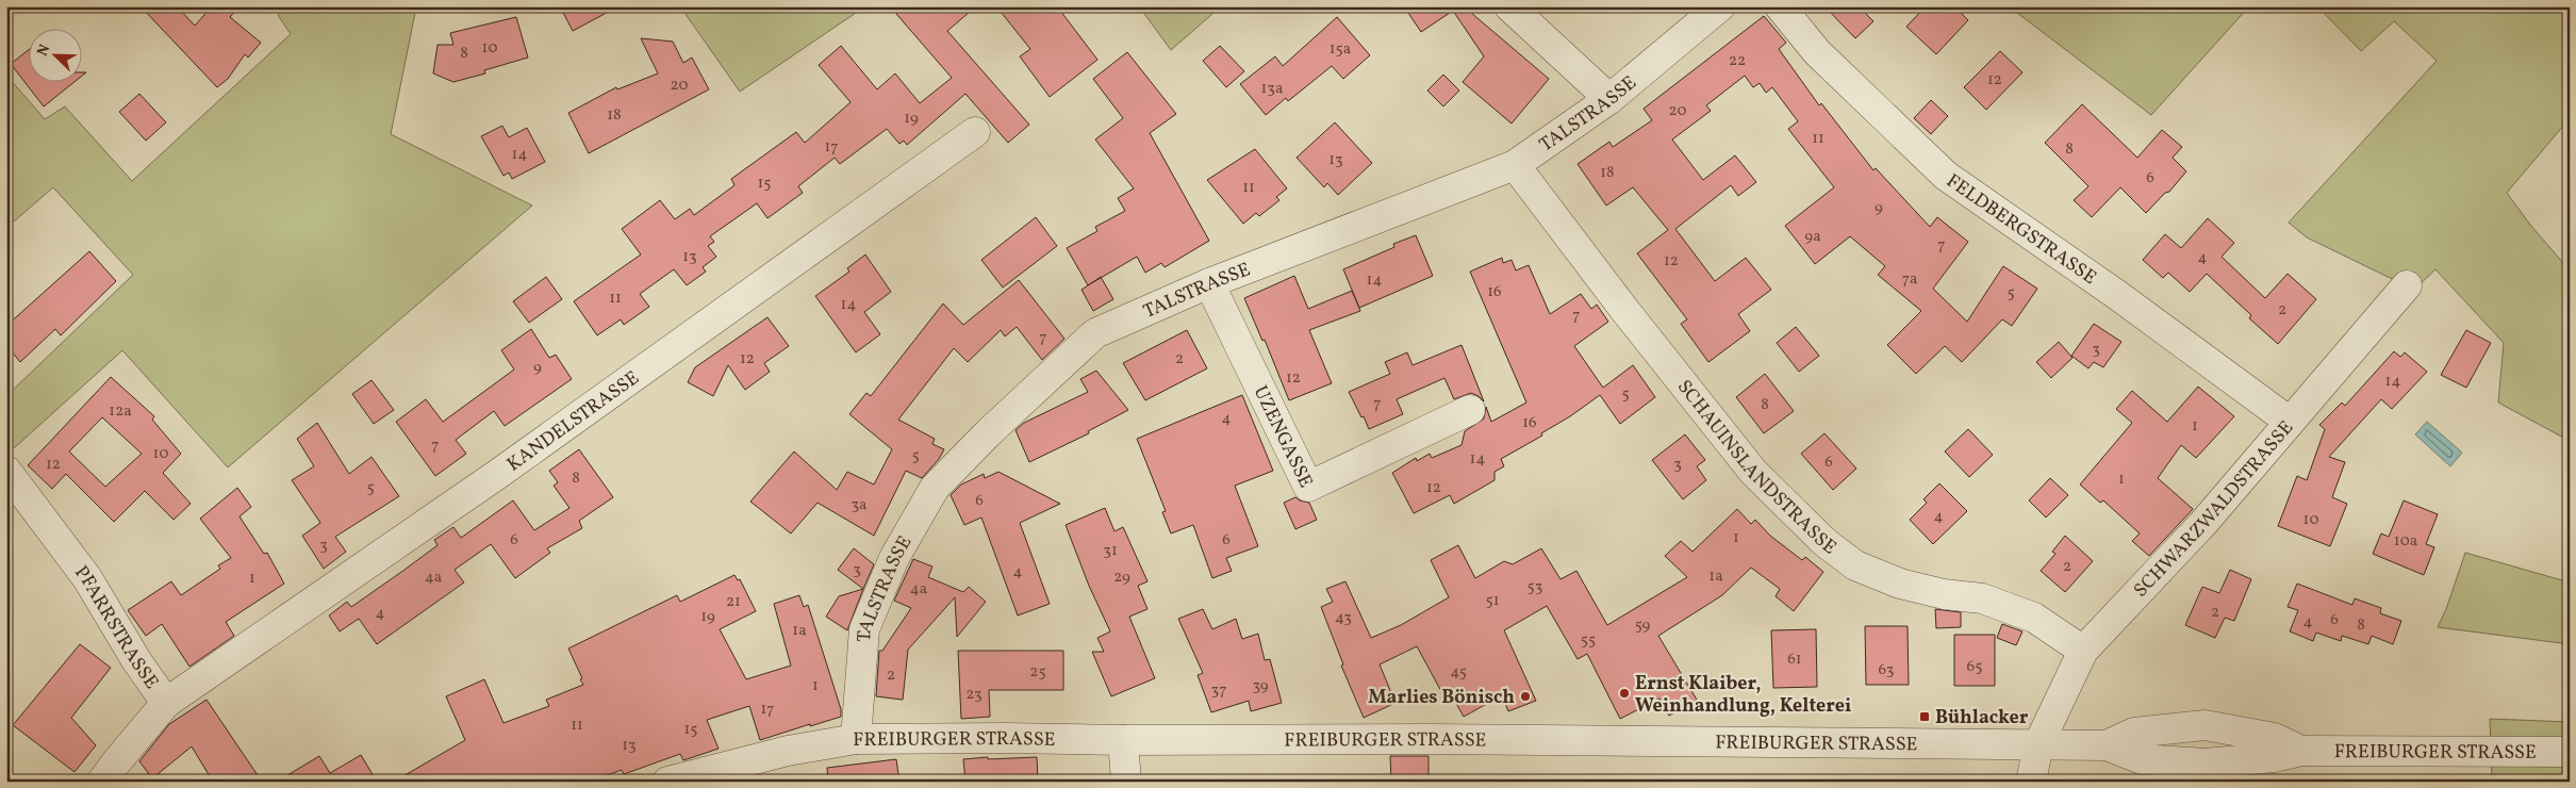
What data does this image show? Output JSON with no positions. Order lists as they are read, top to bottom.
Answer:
{
  "streets": {
    "street": [
      "TALSTRASSE",
      "FELDBERGSTRASSE",
      "KANDELSTRASSE",
      "UZENGASSE",
      "SCHAUINSLANDSTRASSE",
      "SCHWARZWALDSTRASSE",
      "PFARRSTRASSE",
      "FREIBURGER STRASSE"
    ]
  },
  "crossings": [
    ["TALSTRASSE", "UZENGASSE"],
    ["TALSTRASSE", "SCHAUINSLANDSTRASSE"],
    ["TALSTRASSE", "FREIBURGER STRASSE"],
    ["FELDBERGSTRASSE", "SCHWARZWALDSTRASSE"],
    ["KANDELSTRASSE", "PFARRSTRASSE"],
    ["SCHAUINSLANDSTRASSE", "SCHWARZWALDSTRASSE"],
    ["SCHWARZWALDSTRASSE", "FREIBURGER STRASSE"]
  ],
  "places": {
    "other": ["Ernst Klaiber, Weinhandlung, Kelterei", "Marlies Bönisch"],
    "transit": ["Bühlacker"]
  },
  "house_numbers": [
    "10",
    "15a",
    "8",
    "22",
    "12",
    "20",
    "13a",
    "20",
    "18",
    "19",
    "11",
    "17",
    "8",
    "14",
    "13",
    "18",
    "6",
    "15",
    "11",
    "9",
    "9a",
    "7",
    "13",
    "4",
    "12",
    "7a",
    "14",
    "16",
    "5",
    "11",
    "14",
    "2",
    "7",
    "7",
    "3",
    "12",
    "2",
    "9",
    "12",
    "14",
    "5",
    "7",
    "8",
    "12a",
    "4",
    "16",
    "1",
    "7",
    "10",
    "5",
    "14",
    "6",
    "12",
    "3",
    "8",
    "1",
    "5",
    "12",
    "6",
    "3a",
    "4",
    "10",
    "1",
    "6",
    "6",
    "10a",
    "3",
    "31",
    "2",
    "3",
    "4",
    "1a",
    "4a",
    "29",
    "1",
    "53",
    "4a",
    "51",
    "21",
    "2",
    "4",
    "19",
    "43",
    "6",
    "4",
    "59",
    "8",
    "1a",
    "55",
    "61",
    "65",
    "63",
    "25",
    "45",
    "2",
    "1",
    "39",
    "37",
    "23",
    "17",
    "11",
    "15",
    "13"
  ],
  "north": "top left"
}
